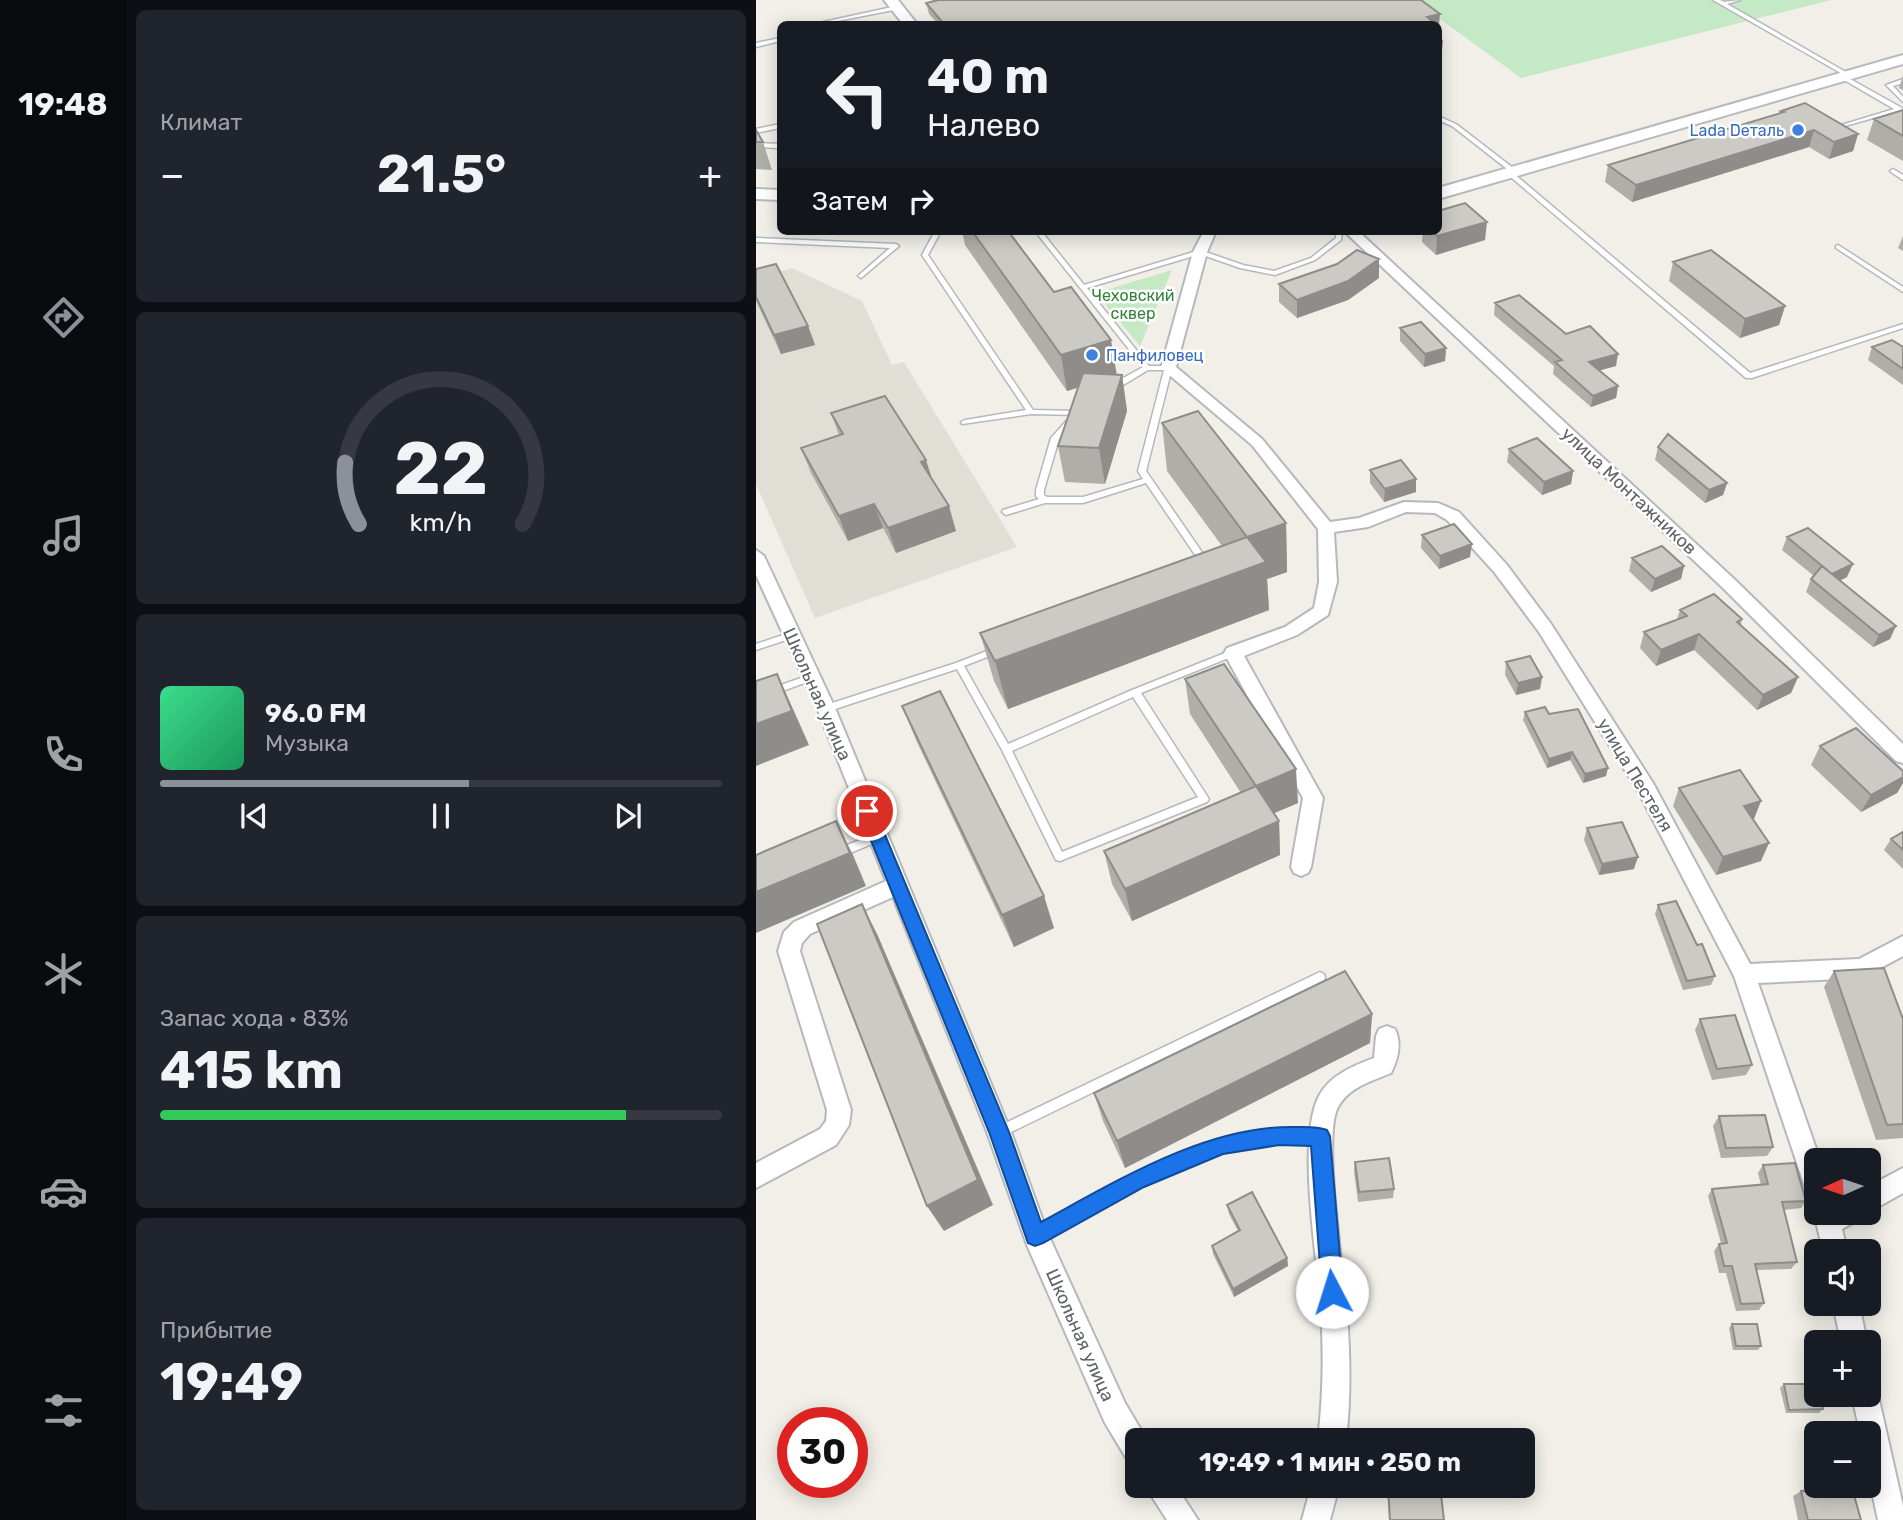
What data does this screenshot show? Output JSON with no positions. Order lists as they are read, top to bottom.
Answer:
{
  "streets": {
    "street": ["улица Монтажников", "Школьная улица", "улица Пестеля"]
  },
  "parks": ["Чеховский сквер"],
  "places": ["Lada Dеталь", "Панфиловец"],
  "north": "left",
  "page": {
    "tabs": "19:48",
    "tile": [
      "Климат",
      ["Запас хода · 83%", "415 km"],
      ["Прибытие", "19:49"]
    ],
    "turn": ["40 m", "Налево"],
    "heat": ["−", "21.5°", "+"],
    "then": "Затем",
    "song": ["96.0 FM", "Музыка"],
    "map_buttons": ["+", "−"],
    "limit": "30",
    "trip": "19:49 · 1 мин · 250 m",
    "gauge": ["22", "km/h"]
  }
}
